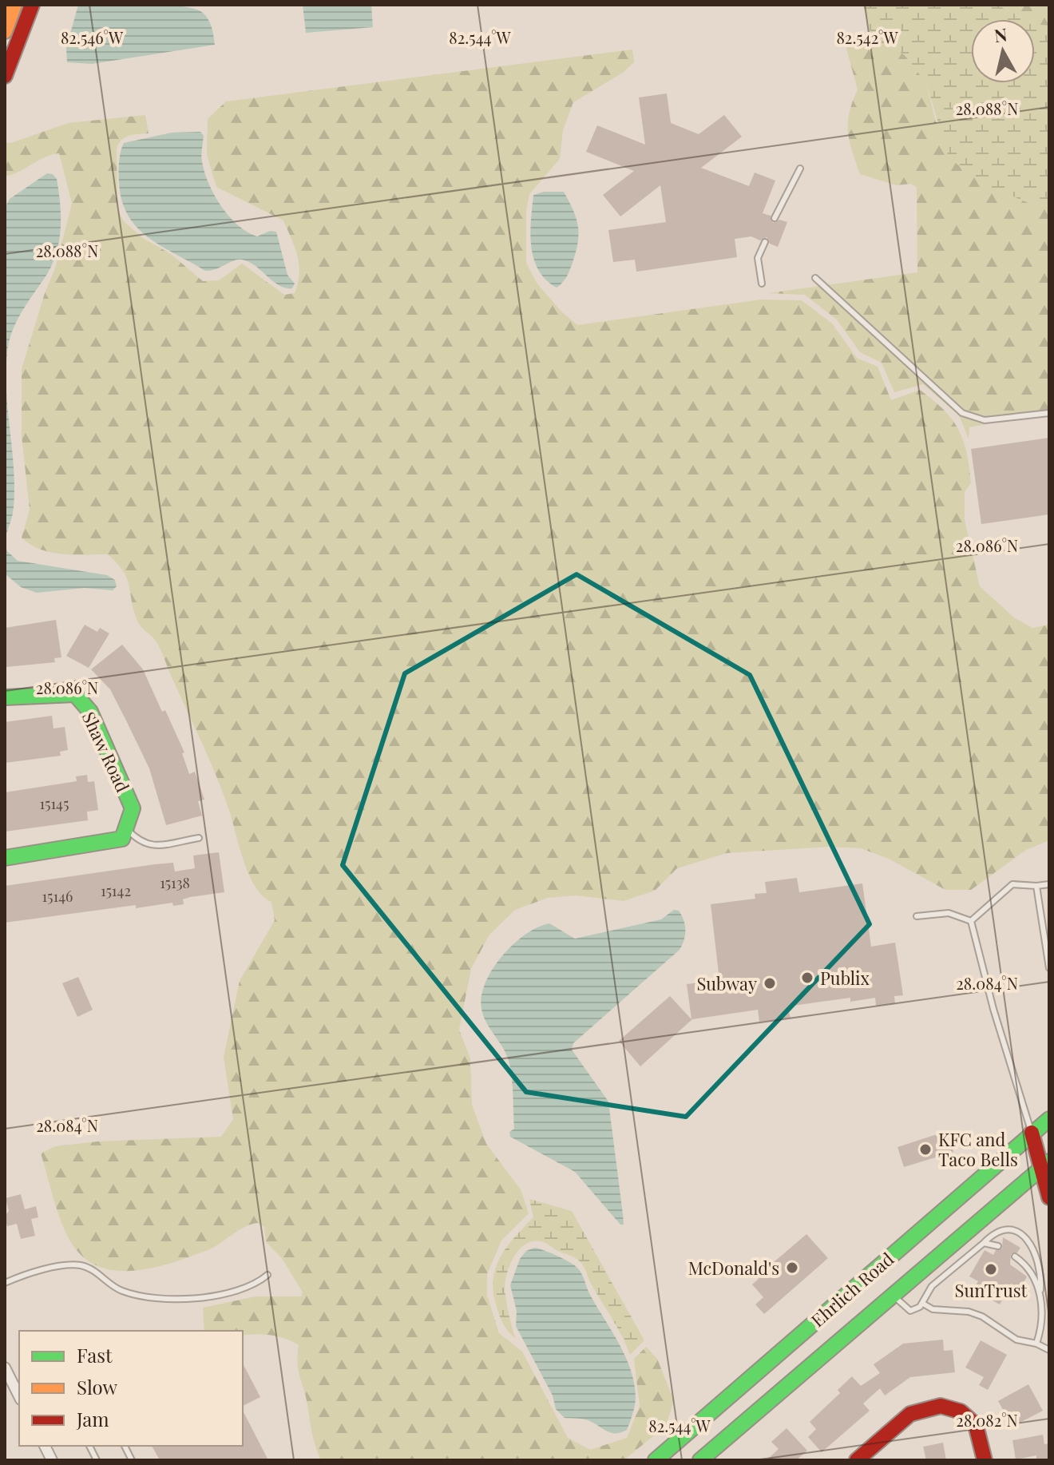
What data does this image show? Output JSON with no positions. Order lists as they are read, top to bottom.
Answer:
{
  "streets": {
    "main road": ["Shaw Road", "Ehrlich Road"]
  },
  "places": [
    "Publix",
    "Subway",
    "KFC and Taco Bells",
    "McDonald's",
    "SunTrust"
  ],
  "house_numbers": [
    "15145",
    "15138",
    "15142",
    "15146"
  ],
  "legend": ["Fast", "Slow", "Jam"],
  "north": "top",
  "coordinates": [
    "82.546°W",
    "82.544°W",
    "82.542°W",
    "28.088°N",
    "28.086°N",
    "28.084°N",
    "28.082°N"
  ]
}
